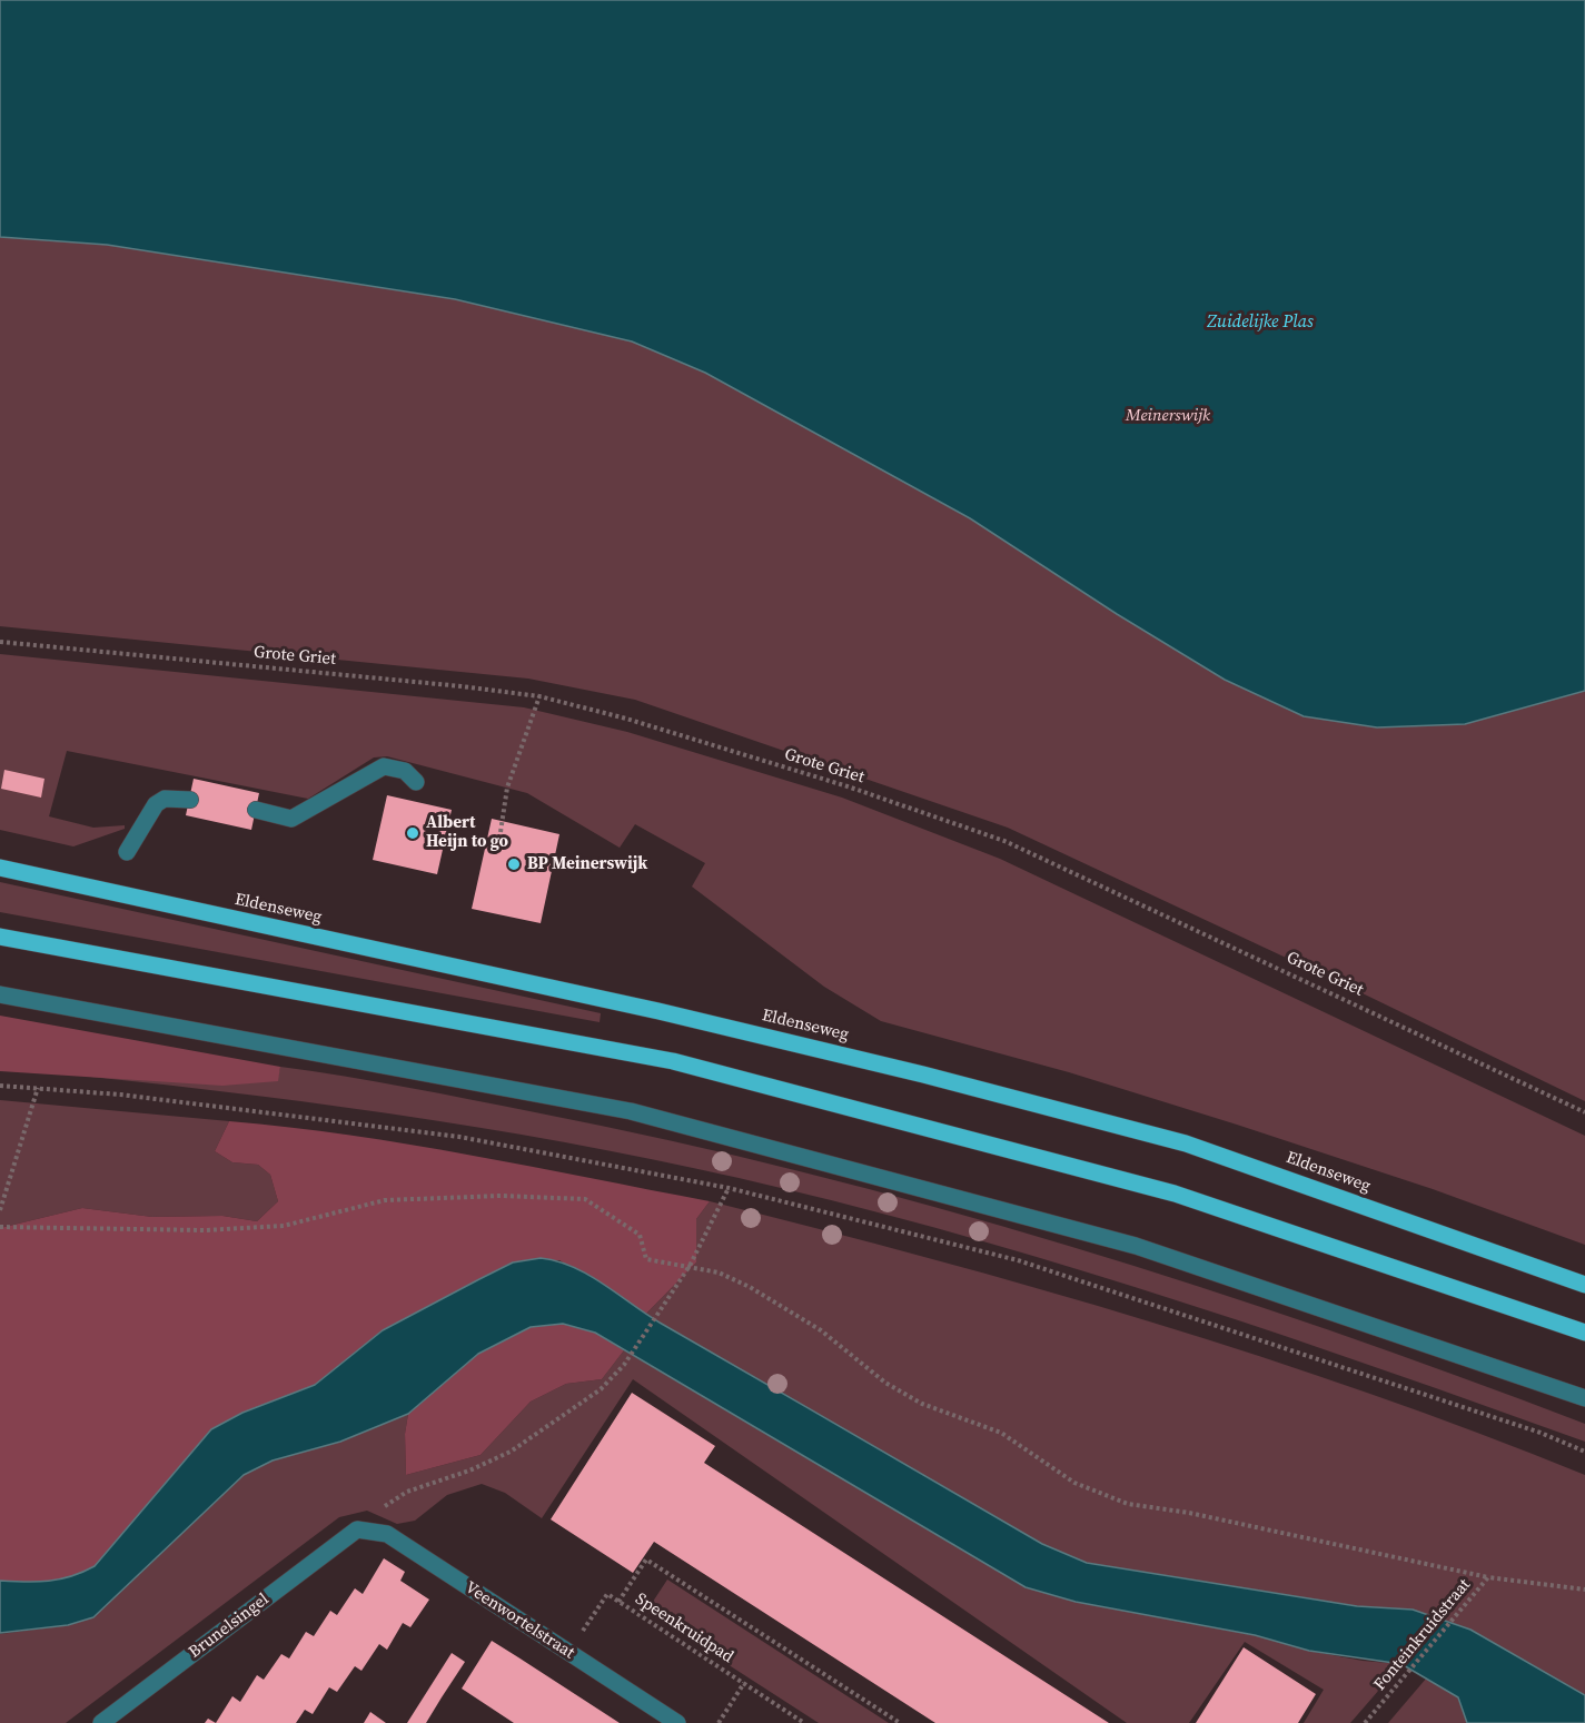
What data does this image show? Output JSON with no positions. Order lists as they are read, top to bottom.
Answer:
{
  "streets": {
    "main road": ["Eldenseweg"],
    "street": ["Veenwortelstraat", "Brunelsingel"],
    "path": ["Grote Griet", "Speenkruidpad", "Fonteinkruidstraat"]
  },
  "crossings": [
    ["Veenwortelstraat", "Brunelsingel"],
    ["Veenwortelstraat", "Speenkruidpad"]
  ],
  "water": ["Zuidelijke Plas"],
  "parks": ["Meinerswijk"],
  "places": ["Albert Heijn to go", "BP Meinerswijk"]
}
